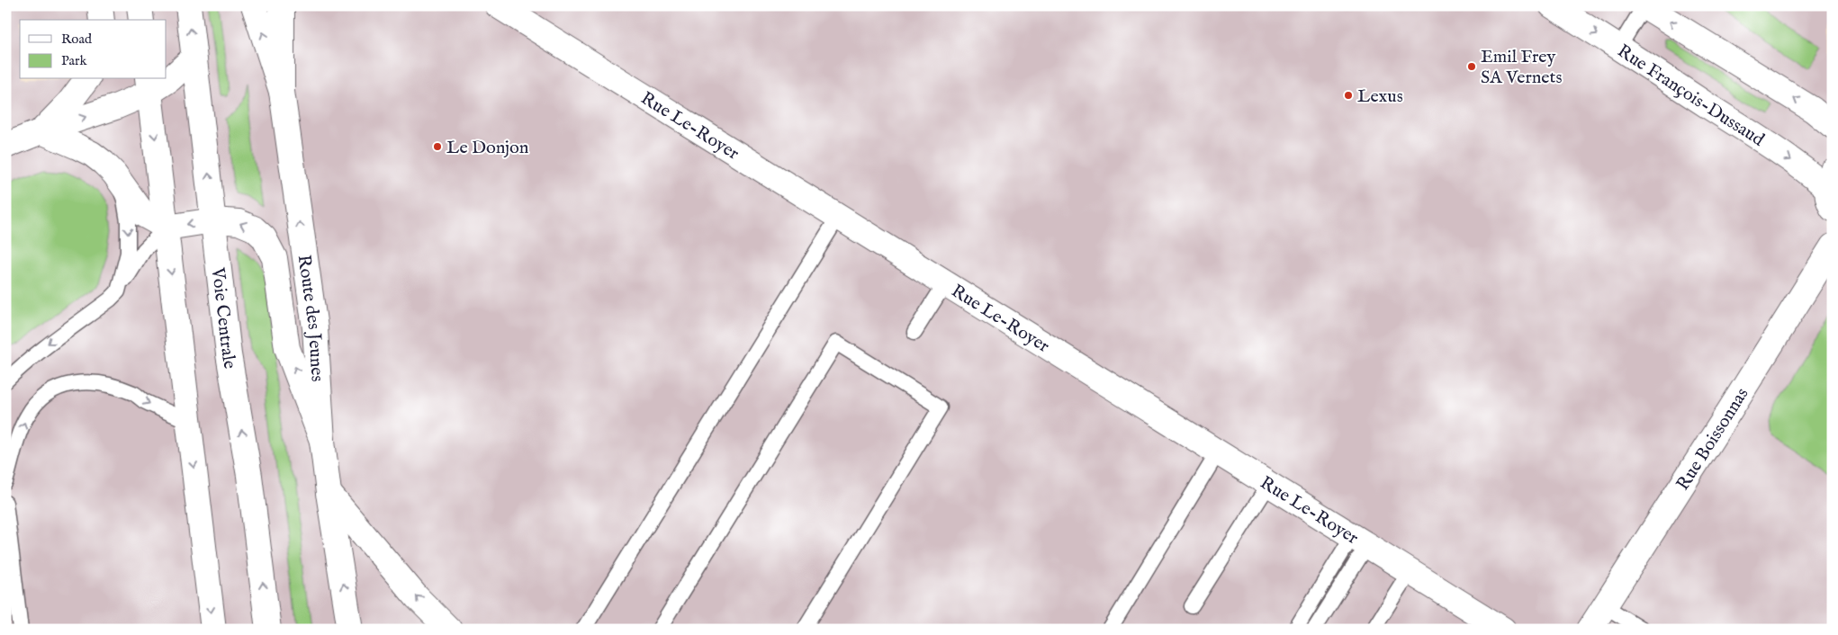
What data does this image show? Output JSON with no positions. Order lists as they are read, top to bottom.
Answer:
{
  "streets": {
    "main road": [
      "Rue François-Dussaud",
      "Rue Le-Royer",
      "Voie Centrale",
      "Route des Jeunes",
      "Rue Boissonnas"
    ]
  },
  "places": ["Emil Frey SA Vernets", "Lexus", "Le Donjon"],
  "legend": ["Road", "Park"]
}
